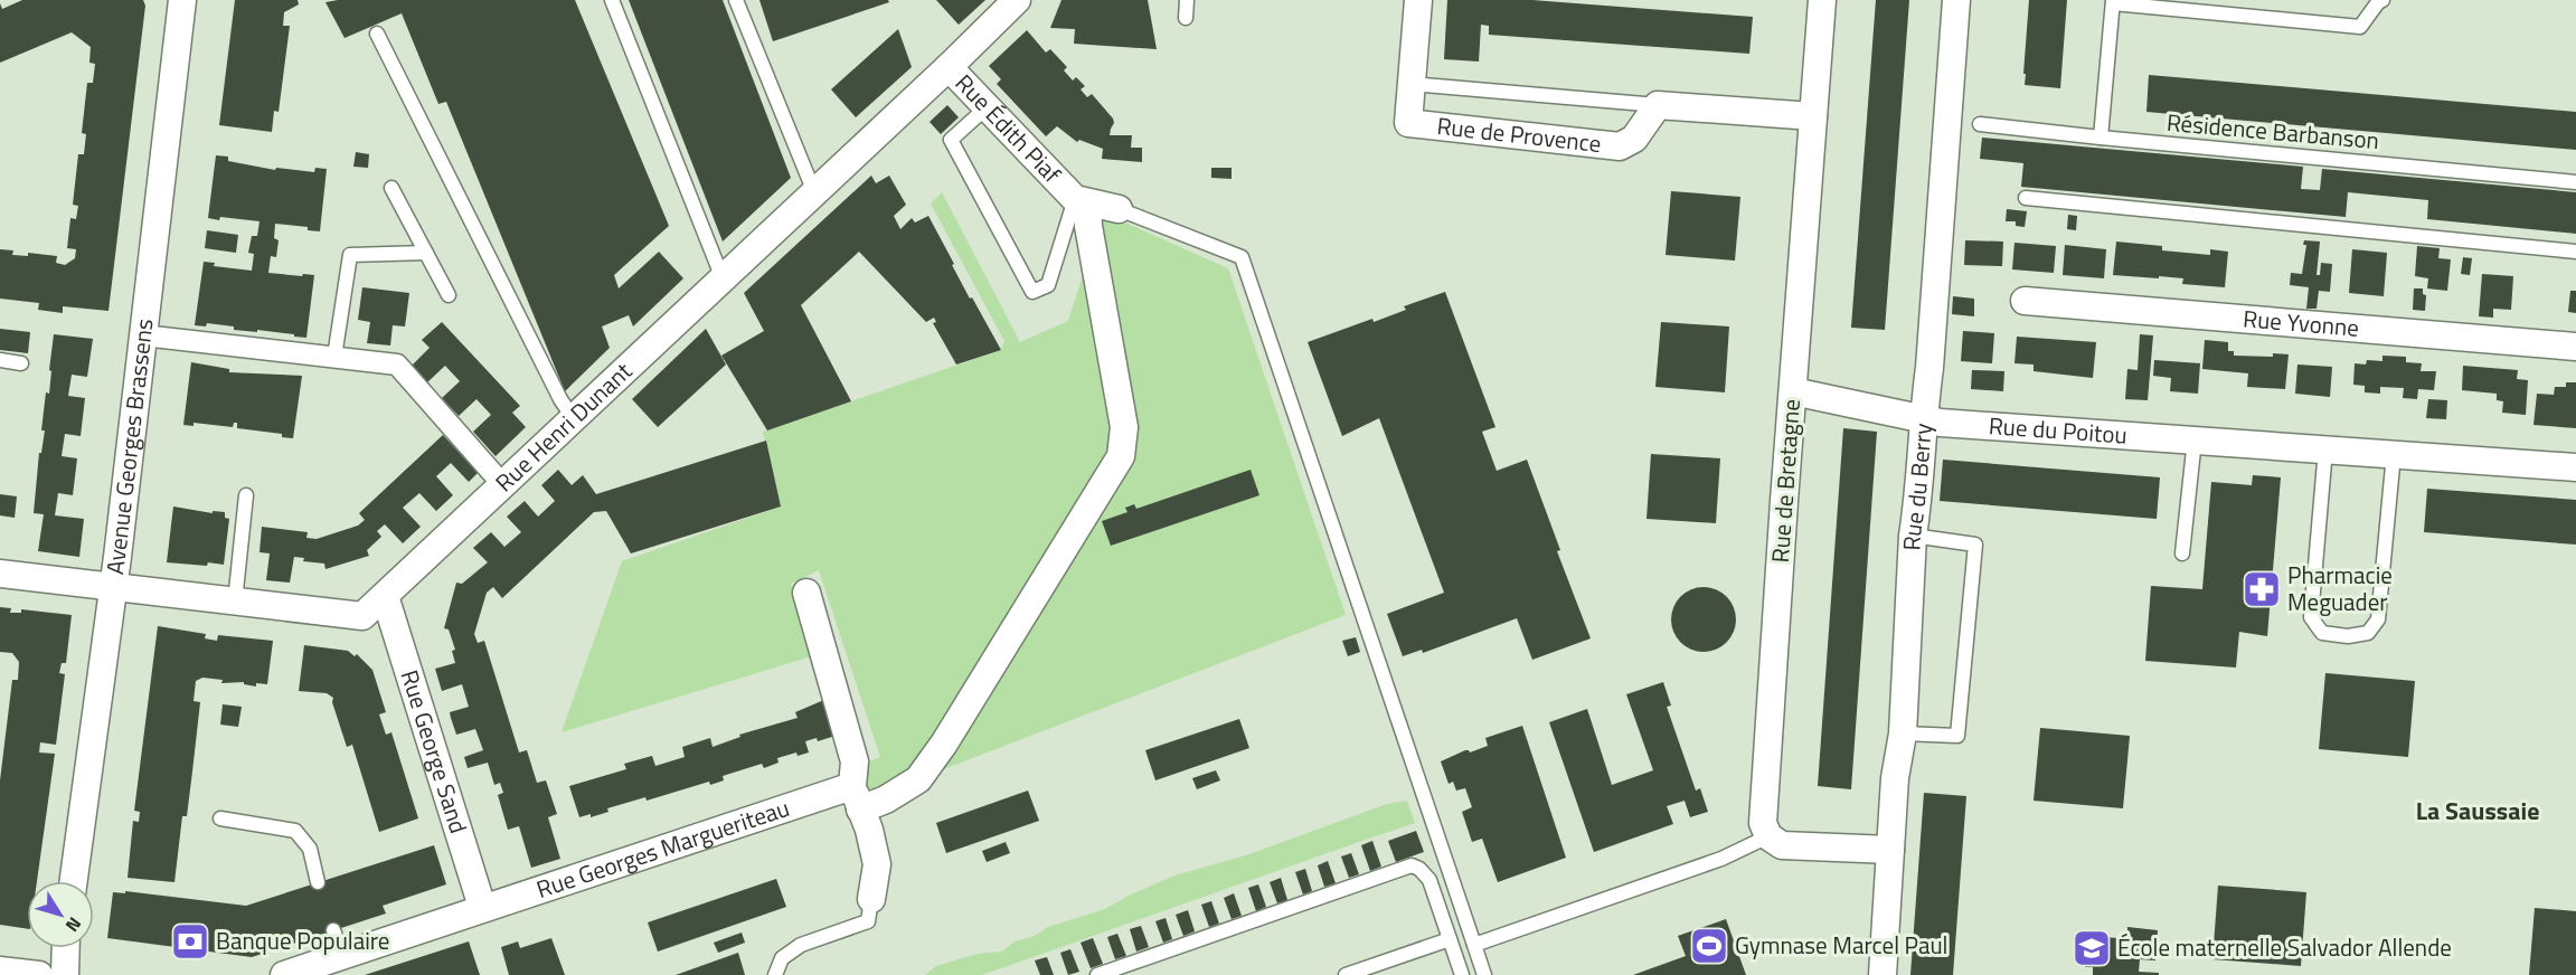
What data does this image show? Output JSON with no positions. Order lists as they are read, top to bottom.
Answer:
{
  "streets": {
    "street": [
      "Rue Édith Piaf",
      "Rue de Provence",
      "Rue Yvonne",
      "Rue Henri Dunant",
      "Rue du Poitou",
      "Avenue Georges Brassens",
      "Rue de Bretagne",
      "Rue du Berry",
      "Rue George Sand",
      "Rue Georges Margueriteau"
    ],
    "lane": ["Résidence Barbanson"]
  },
  "crossings": [
    ["Rue Édith Piaf", "Rue Henri Dunant"],
    ["Rue Édith Piaf", "Rue Georges Margueriteau"],
    ["Rue Henri Dunant", "Avenue Georges Brassens"],
    ["Rue Henri Dunant", "Rue George Sand"],
    ["Rue du Poitou", "Rue de Bretagne"],
    ["Rue du Poitou", "Rue du Berry"],
    ["Rue George Sand", "Rue Georges Margueriteau"]
  ],
  "districts": ["La Saussaie"],
  "places": {
    "pharmacy": ["Pharmacie Meguader"],
    "bank": ["Banque Populaire"],
    "sports": ["Gymnase Marcel Paul"],
    "school or university": ["École maternelle Salvador Allende"]
  },
  "north": "bottom right"
}
